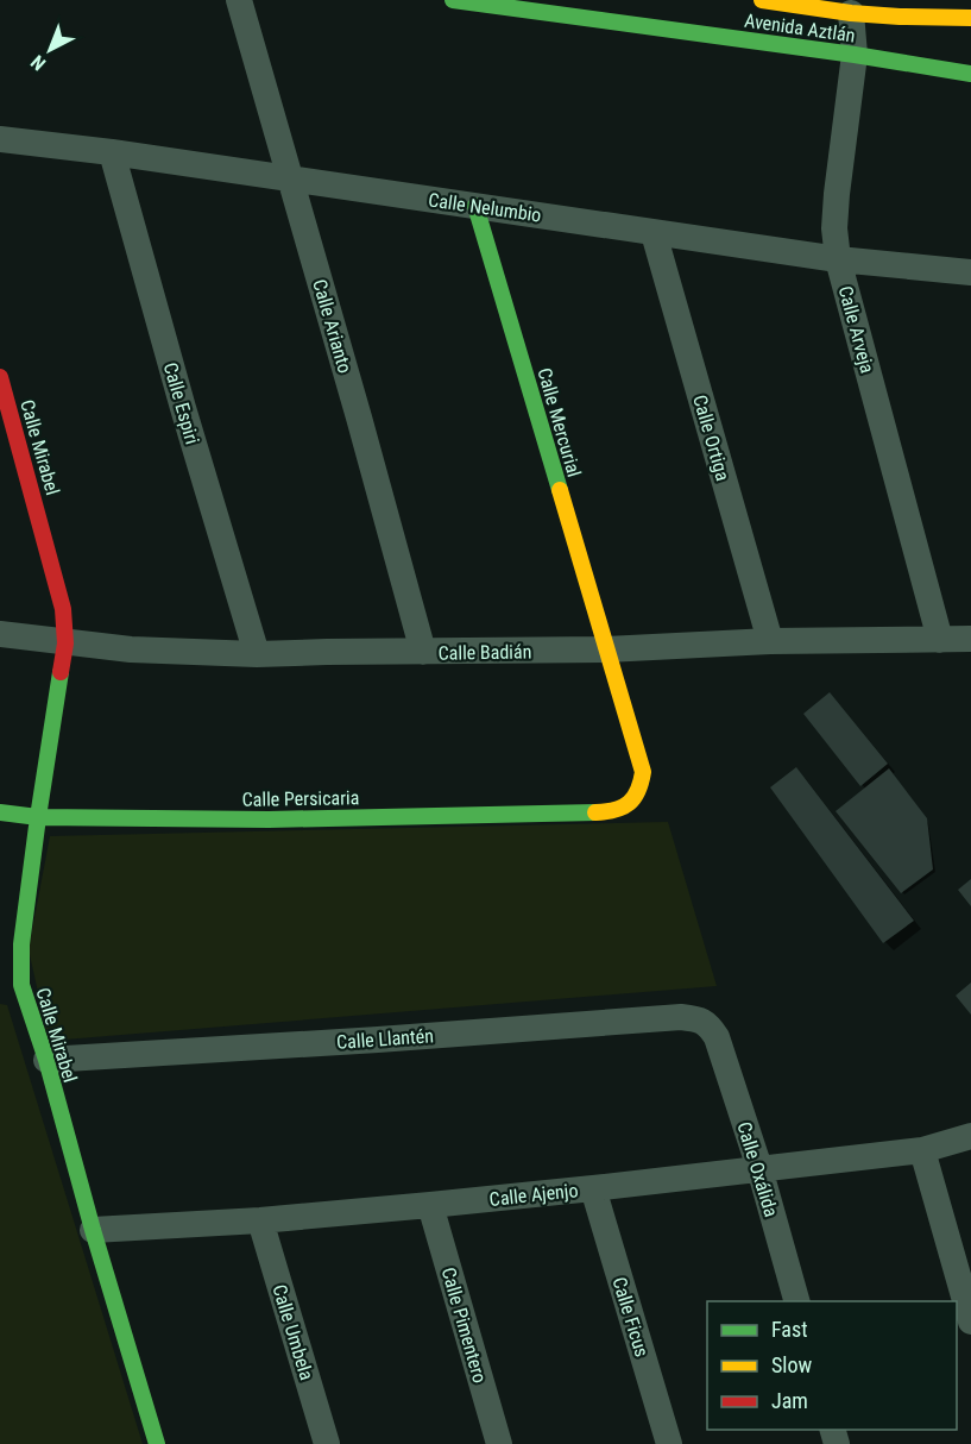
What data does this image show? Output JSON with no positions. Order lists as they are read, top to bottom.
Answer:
{
  "streets": {
    "street": [
      "Avenida Aztlán",
      "Calle Nelumbio",
      "Calle Arianto",
      "Calle Arveja",
      "Calle Espiri",
      "Calle Mercurial",
      "Calle Ortiga",
      "Calle Mirabel",
      "Calle Badián",
      "Calle Persicaria",
      "Calle Llantén",
      "Calle Oxálida",
      "Calle Ajenjo",
      "Calle Ficus",
      "Calle Pimentero",
      "Calle Umbela"
    ]
  },
  "crossings": [
    ["Avenida Aztlán", "Calle Arveja"],
    ["Calle Nelumbio", "Calle Arianto"],
    ["Calle Nelumbio", "Calle Arveja"],
    ["Calle Nelumbio", "Calle Espiri"],
    ["Calle Nelumbio", "Calle Mercurial"],
    ["Calle Nelumbio", "Calle Ortiga"],
    ["Calle Arianto", "Calle Badián"],
    ["Calle Arveja", "Calle Badián"],
    ["Calle Espiri", "Calle Badián"],
    ["Calle Mercurial", "Calle Badián"],
    ["Calle Mercurial", "Calle Persicaria"],
    ["Calle Ortiga", "Calle Badián"],
    ["Calle Mirabel", "Calle Badián"],
    ["Calle Mirabel", "Calle Persicaria"],
    ["Calle Mirabel", "Calle Llantén"],
    ["Calle Mirabel", "Calle Ajenjo"],
    ["Calle Badián", "Calle Persicaria"],
    ["Calle Llantén", "Calle Oxálida"],
    ["Calle Oxálida", "Calle Ajenjo"],
    ["Calle Ajenjo", "Calle Ficus"],
    ["Calle Ajenjo", "Calle Pimentero"],
    ["Calle Ajenjo", "Calle Umbela"]
  ],
  "legend": ["Fast", "Slow", "Jam"],
  "north": "bottom left"
}
